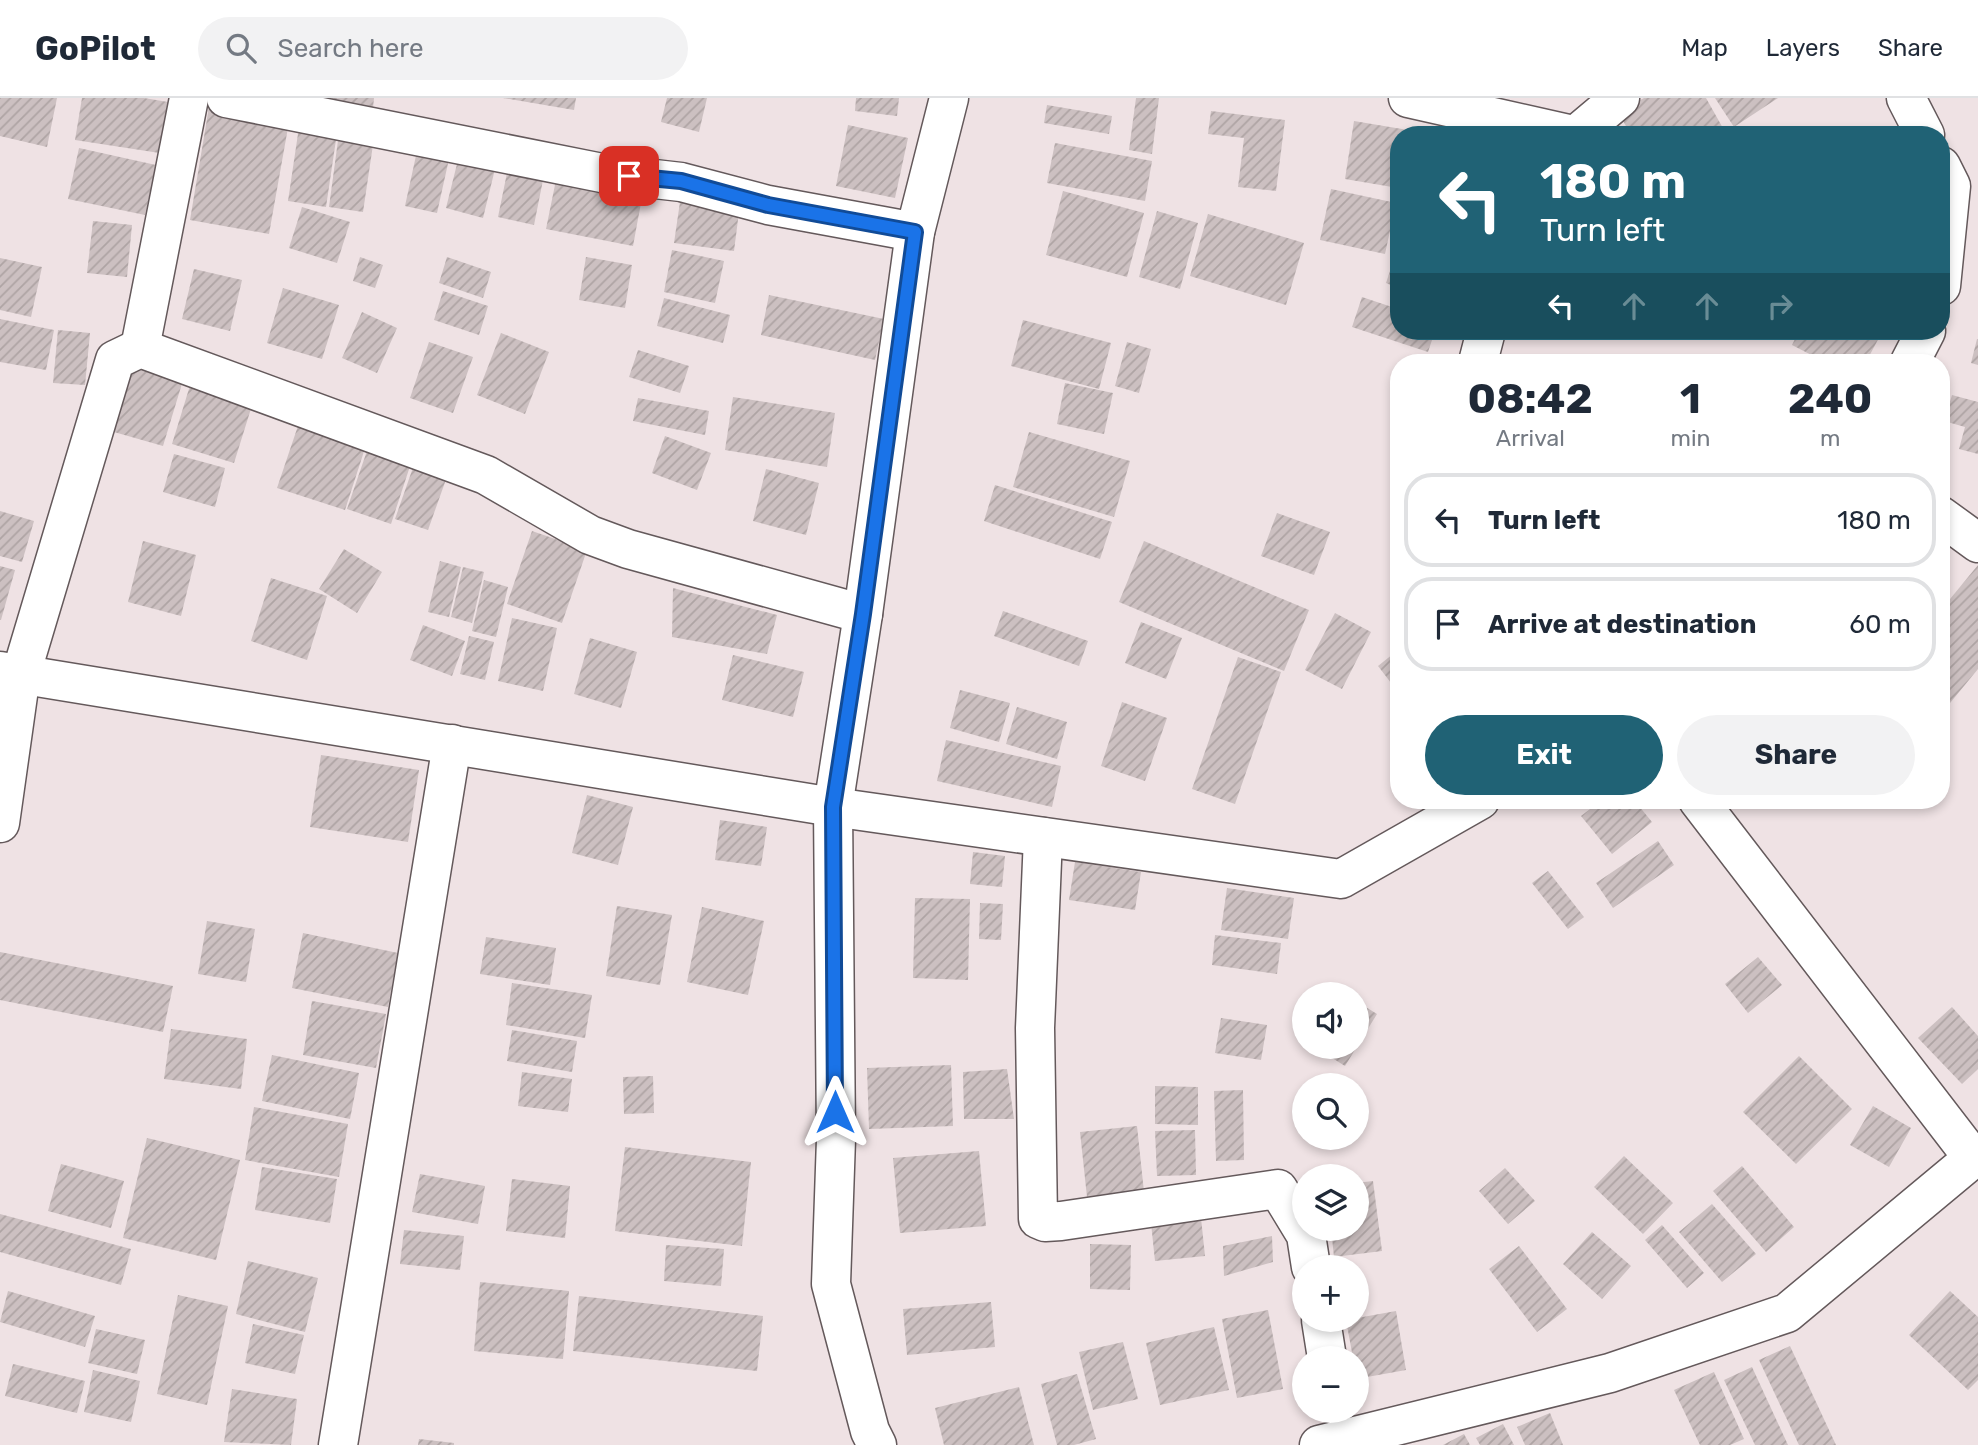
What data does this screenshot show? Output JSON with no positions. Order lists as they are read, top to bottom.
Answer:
{
  "page": {
    "header": "GoPilot",
    "search": "Search here",
    "nav": ["Map", "Layers", "Share"],
    "turn": ["180 m", "Turn left"],
    "eta": [
      "08:42",
      "Arrival",
      "1",
      "min",
      "240",
      "m"
    ],
    "list": [
      {
        "name": "Turn left",
        "value": "180 m"
      },
      {
        "name": "Arrive at destination",
        "value": "60 m"
      }
    ],
    "buttons": ["Exit", "Share"],
    "map_buttons": ["+", "−"]
  }
}
